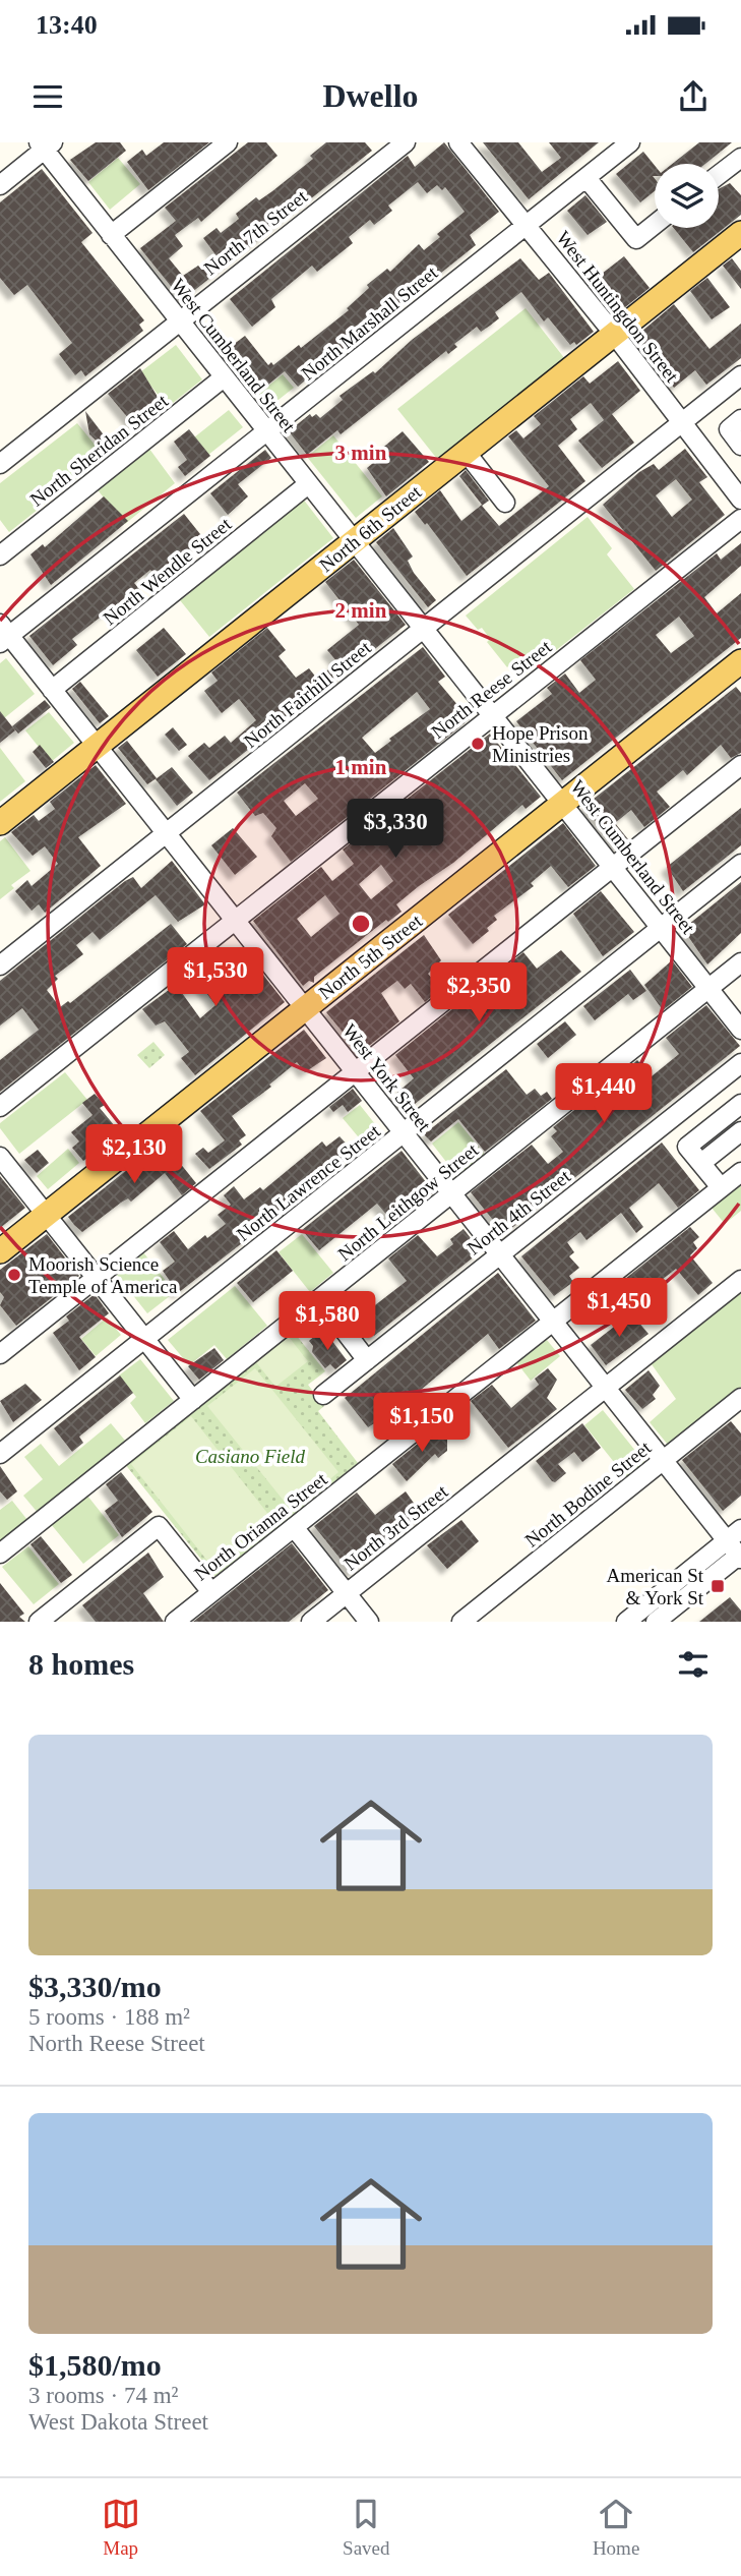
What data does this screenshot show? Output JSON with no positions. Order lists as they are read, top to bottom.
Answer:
{
  "streets": {
    "main road": ["North 6th Street", "North 5th Street"],
    "street": [
      "North 7th Street",
      "West Huntingdon Street",
      "North Marshall Street",
      "West Cumberland Street",
      "North Sheridan Street",
      "North Wendle Street",
      "North Reese Street",
      "North Fairhill Street",
      "West York Street",
      "North Lawrence Street",
      "North Leithgow Street",
      "North 4th Street",
      "North Bodine Street",
      "North Orianna Street",
      "North 3rd Street"
    ]
  },
  "crossings": [
    ["North 7th Street", "West Cumberland Street"],
    ["West Huntingdon Street", "North Marshall Street"],
    ["West Huntingdon Street", "North 6th Street"],
    ["West Huntingdon Street", "North Fairhill Street"],
    ["North Marshall Street", "West Cumberland Street"],
    ["North Marshall Street", "West York Street"],
    ["West Cumberland Street", "North Sheridan Street"],
    ["West Cumberland Street", "North 6th Street"],
    ["West Cumberland Street", "North Wendle Street"],
    ["West Cumberland Street", "North Reese Street"],
    ["West Cumberland Street", "North Fairhill Street"],
    ["West Cumberland Street", "North 5th Street"],
    ["West Cumberland Street", "North Lawrence Street"],
    ["West Cumberland Street", "North Leithgow Street"],
    ["North 6th Street", "West York Street"],
    ["North Wendle Street", "West York Street"],
    ["North Reese Street", "West York Street"],
    ["North Fairhill Street", "West York Street"],
    ["North 5th Street", "West York Street"],
    ["West York Street", "North Lawrence Street"],
    ["West York Street", "North Leithgow Street"],
    ["West York Street", "North 4th Street"],
    ["West York Street", "North Bodine Street"],
    ["West York Street", "North Orianna Street"],
    ["West York Street", "North 3rd Street"]
  ],
  "parks": ["Casiano Field"],
  "places": {
    "other": ["Hope Prison Ministries", "Moorish Science Temple of America"],
    "transit": ["American St & York St"]
  },
  "page": {
    "status": "13:40",
    "header": "Dwello",
    "price": [
      "$3,330",
      "$1,530",
      "$2,350",
      "$1,440",
      "$2,130",
      "$1,450",
      "$1,580",
      "$1,150"
    ],
    "heading": "8 homes",
    "list": [
      {
        "name": "$3,330/mo",
        "note": "5 rooms · 188 m² · North Reese Street"
      },
      {
        "name": "$1,580/mo",
        "note": "3 rooms · 74 m² · West Dakota Street"
      }
    ],
    "tabs": ["Map", "Saved", "Home"]
  },
  "rings": ["3 min", "2 min", "1 min"]
}
